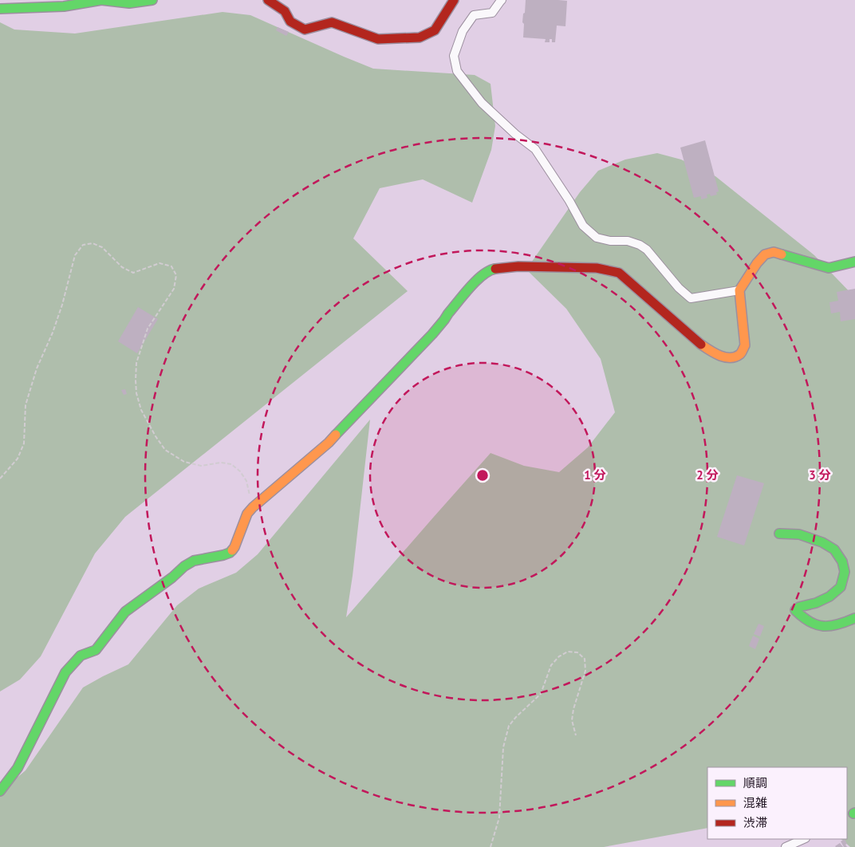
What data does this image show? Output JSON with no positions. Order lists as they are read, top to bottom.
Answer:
{
  "legend": ["順調", "混雑", "渋滞"],
  "rings": ["1 分", "2 分", "3 分"]
}
